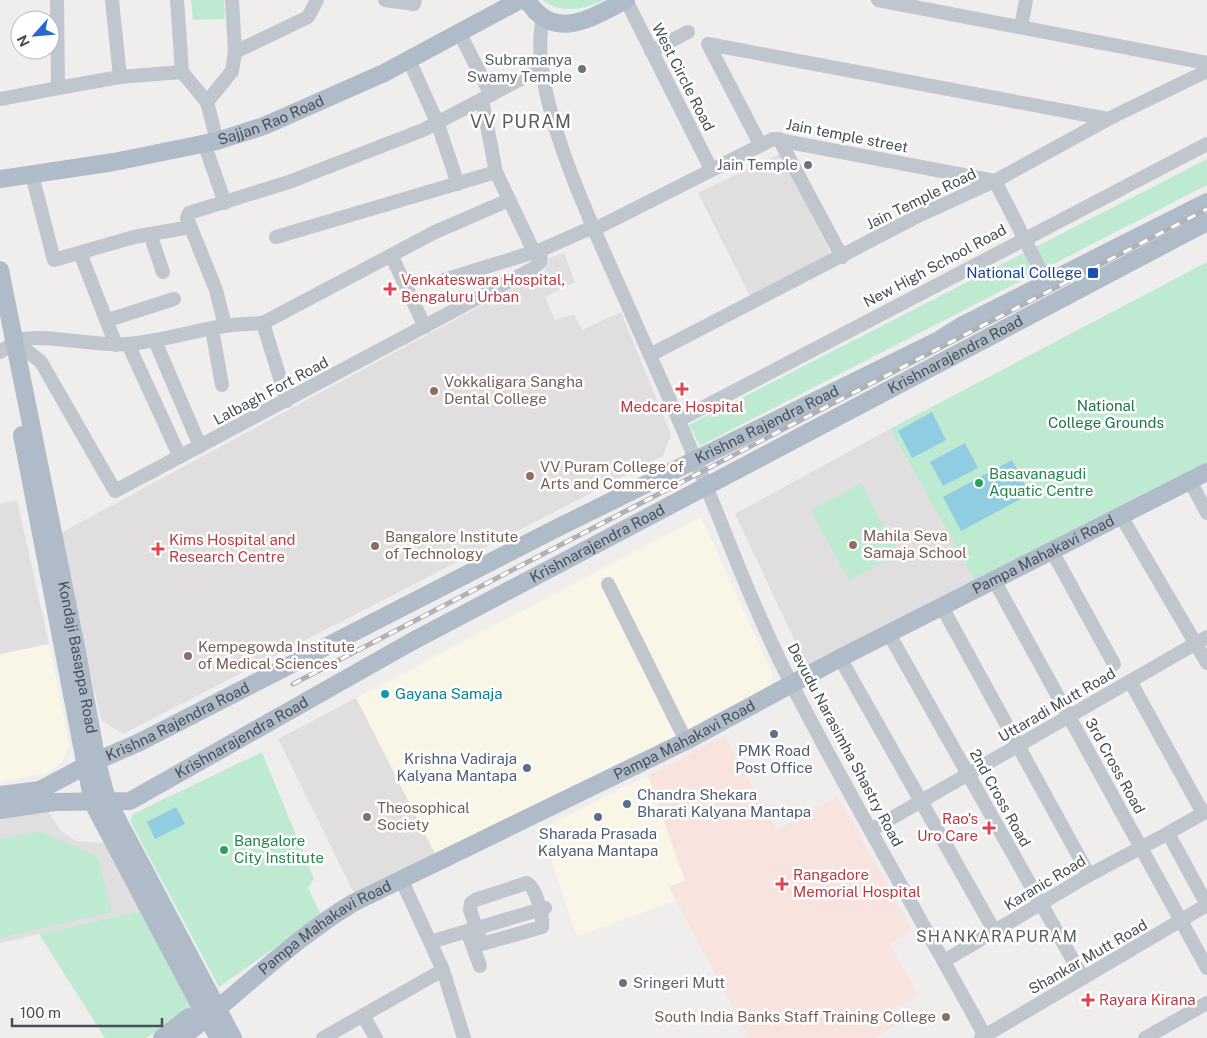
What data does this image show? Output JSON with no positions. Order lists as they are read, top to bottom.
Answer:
{
  "streets": {
    "main road": [
      "Sajjan Rao Road",
      "Krishnarajendra Road",
      "Krishna Rajendra Road",
      "Pampa Mahakavi Road",
      "Kondaji Basappa Road"
    ],
    "street": [
      "West Circle Road",
      "Jain temple street",
      "Jain Temple Road",
      "New High School Road",
      "Lalbagh Fort Road",
      "Uttaradi Mutt Road",
      "Devudu Narasimha Shastry Road",
      "3rd Cross Road",
      "2nd Cross Road",
      "Karanic Road",
      "Shankar Mutt Road"
    ]
  },
  "crossings": [
    ["West Circle Road", "Jain temple street"],
    ["Jain temple street", "Jain Temple Road"],
    ["Jain temple street", "Devudu Narasimha Shastry Road"],
    ["Jain Temple Road", "Devudu Narasimha Shastry Road"],
    ["New High School Road", "Devudu Narasimha Shastry Road"],
    ["Krishnarajendra Road", "Kondaji Basappa Road"],
    ["Krishnarajendra Road", "Devudu Narasimha Shastry Road"],
    ["Lalbagh Fort Road", "Kondaji Basappa Road"],
    ["Krishna Rajendra Road", "Kondaji Basappa Road"],
    ["Krishna Rajendra Road", "Devudu Narasimha Shastry Road"],
    ["Pampa Mahakavi Road", "Kondaji Basappa Road"],
    ["Pampa Mahakavi Road", "Devudu Narasimha Shastry Road"],
    ["Pampa Mahakavi Road", "3rd Cross Road"],
    ["Pampa Mahakavi Road", "2nd Cross Road"],
    ["Uttaradi Mutt Road", "Devudu Narasimha Shastry Road"],
    ["Uttaradi Mutt Road", "3rd Cross Road"],
    ["Uttaradi Mutt Road", "2nd Cross Road"],
    ["Devudu Narasimha Shastry Road", "Karanic Road"],
    ["Devudu Narasimha Shastry Road", "Shankar Mutt Road"],
    ["3rd Cross Road", "Karanic Road"],
    ["3rd Cross Road", "Shankar Mutt Road"],
    ["2nd Cross Road", "Karanic Road"],
    ["2nd Cross Road", "Shankar Mutt Road"]
  ],
  "districts": ["VV PURAM", "SHANKARAPURAM"],
  "parks": ["National College Grounds"],
  "places": {
    "other": [
      "Subramanya Swamy Temple",
      "Jain Temple",
      "Vokkaligara Sangha Dental College",
      "VV Puram College of Arts and Commerce",
      "Basavanagudi Aquatic Centre",
      "Mahila Seva Samaja School",
      "Bangalore Institute of Technology",
      "Kempegowda Institute of Medical Sciences",
      "Gayana Samaja",
      "PMK Road Post Office",
      "Krishna Vadiraja Kalyana Mantapa",
      "Chandra Shekara Bharati Kalyana Mantapa",
      "Theosophical Society",
      "Sharada Prasada Kalyana Mantapa",
      "Bangalore City Institute",
      "Sringeri Mutt",
      "South India Banks Staff Training College"
    ],
    "transit": ["National College"],
    "health": [
      "Venkateswara Hospital, Bengaluru Urban",
      "Medcare Hospital",
      "Kims Hospital and Research Centre",
      "Rao's Uro Care",
      "Rangadore Memorial Hospital",
      "Rayara Kirana"
    ]
  },
  "scale_bar": "100 m",
  "north": "bottom left"
}
